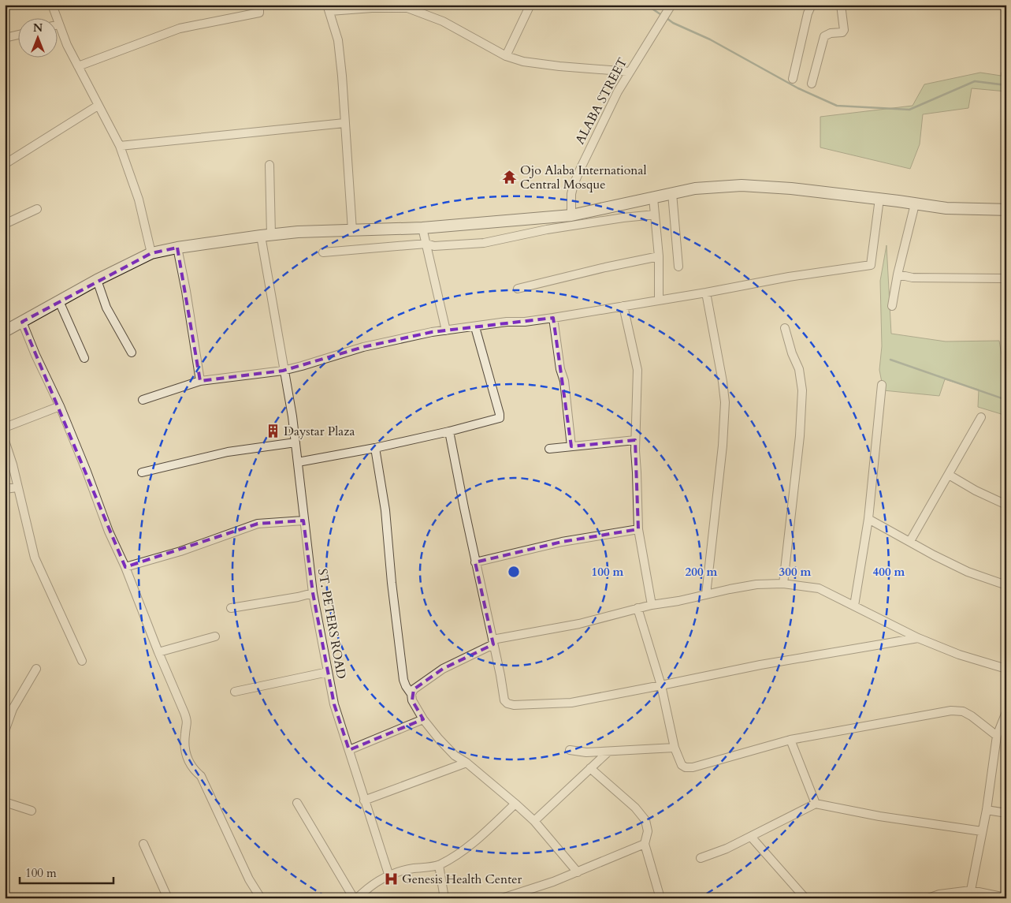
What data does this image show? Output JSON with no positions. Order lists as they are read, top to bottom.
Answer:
{
  "streets": {
    "street": ["ALABA STREET", "ST. PETERS ROAD"]
  },
  "places": {
    "temple": ["Ojo Alaba International Central Mosque"],
    "building": ["Daystar Plaza"],
    "hospital": ["Genesis Health Center"]
  },
  "scale_bar": "100 m",
  "north": "top",
  "rings": [
    "100 m",
    "200 m",
    "300 m",
    "400 m"
  ]
}
